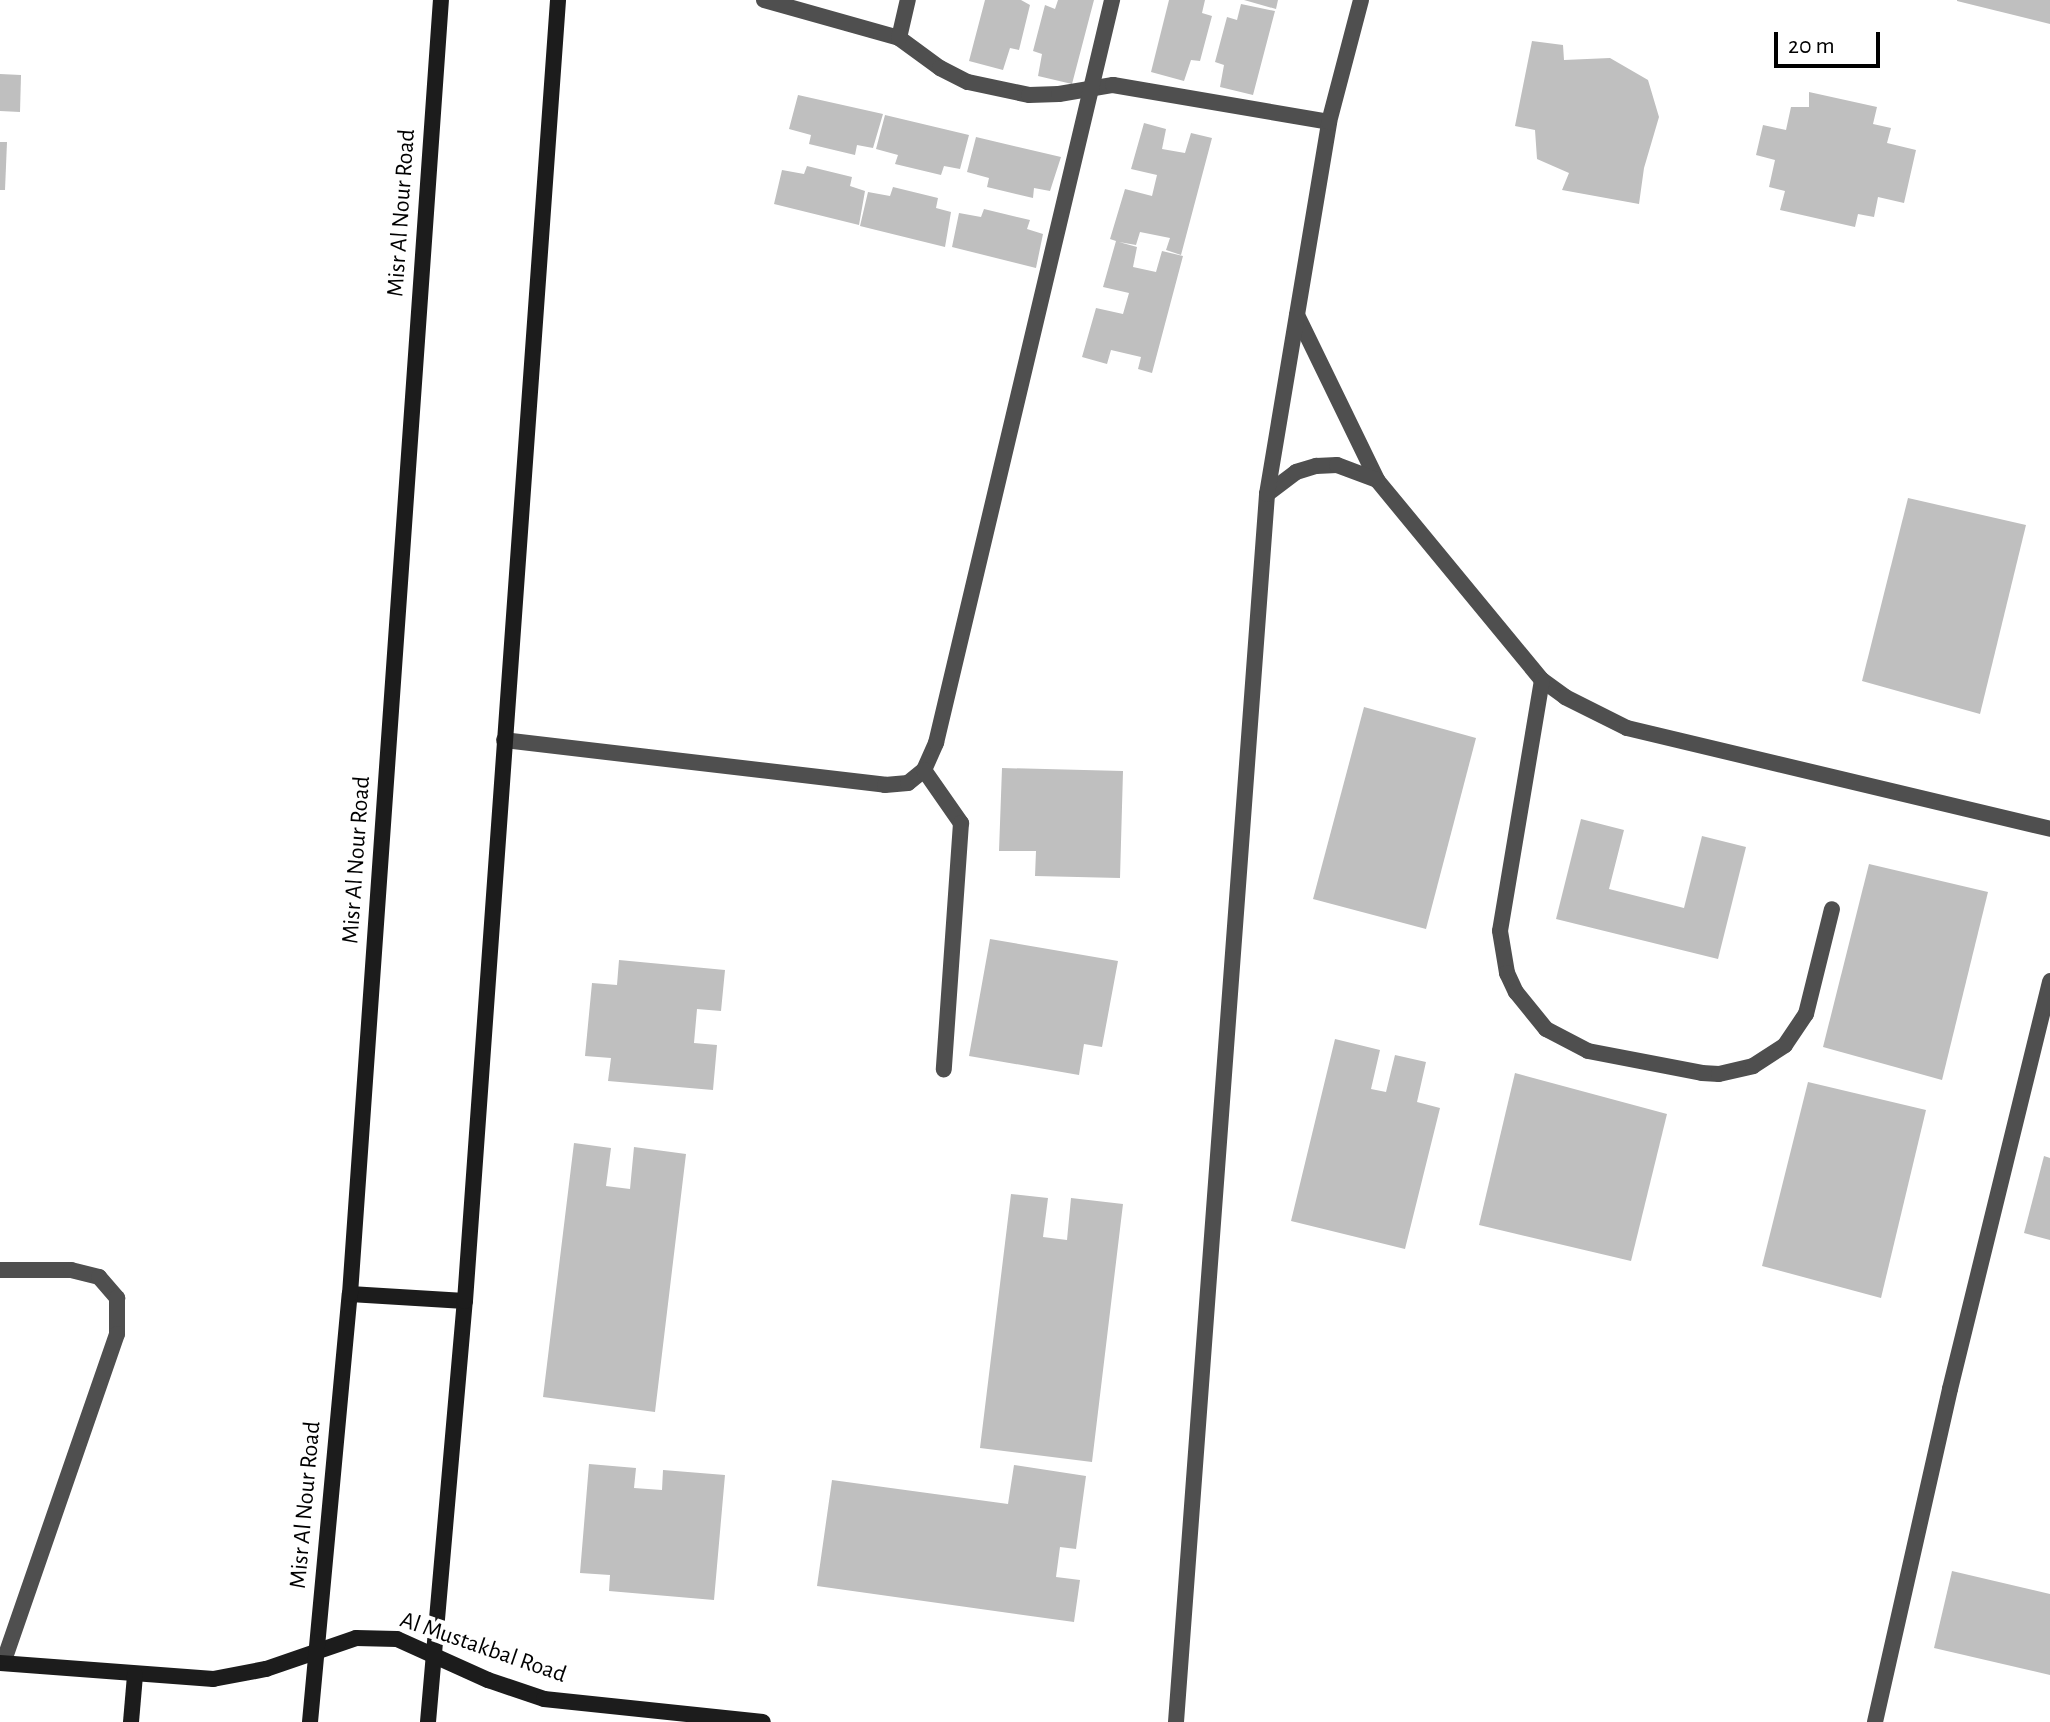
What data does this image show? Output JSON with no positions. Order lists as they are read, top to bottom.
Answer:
{
  "streets": {
    "street": ["Misr Al Nour Road", "Al Mustakbal Road"]
  },
  "crossings": [
    ["Misr Al Nour Road", "Al Mustakbal Road"]
  ],
  "scale_bar": "20 m"
}
